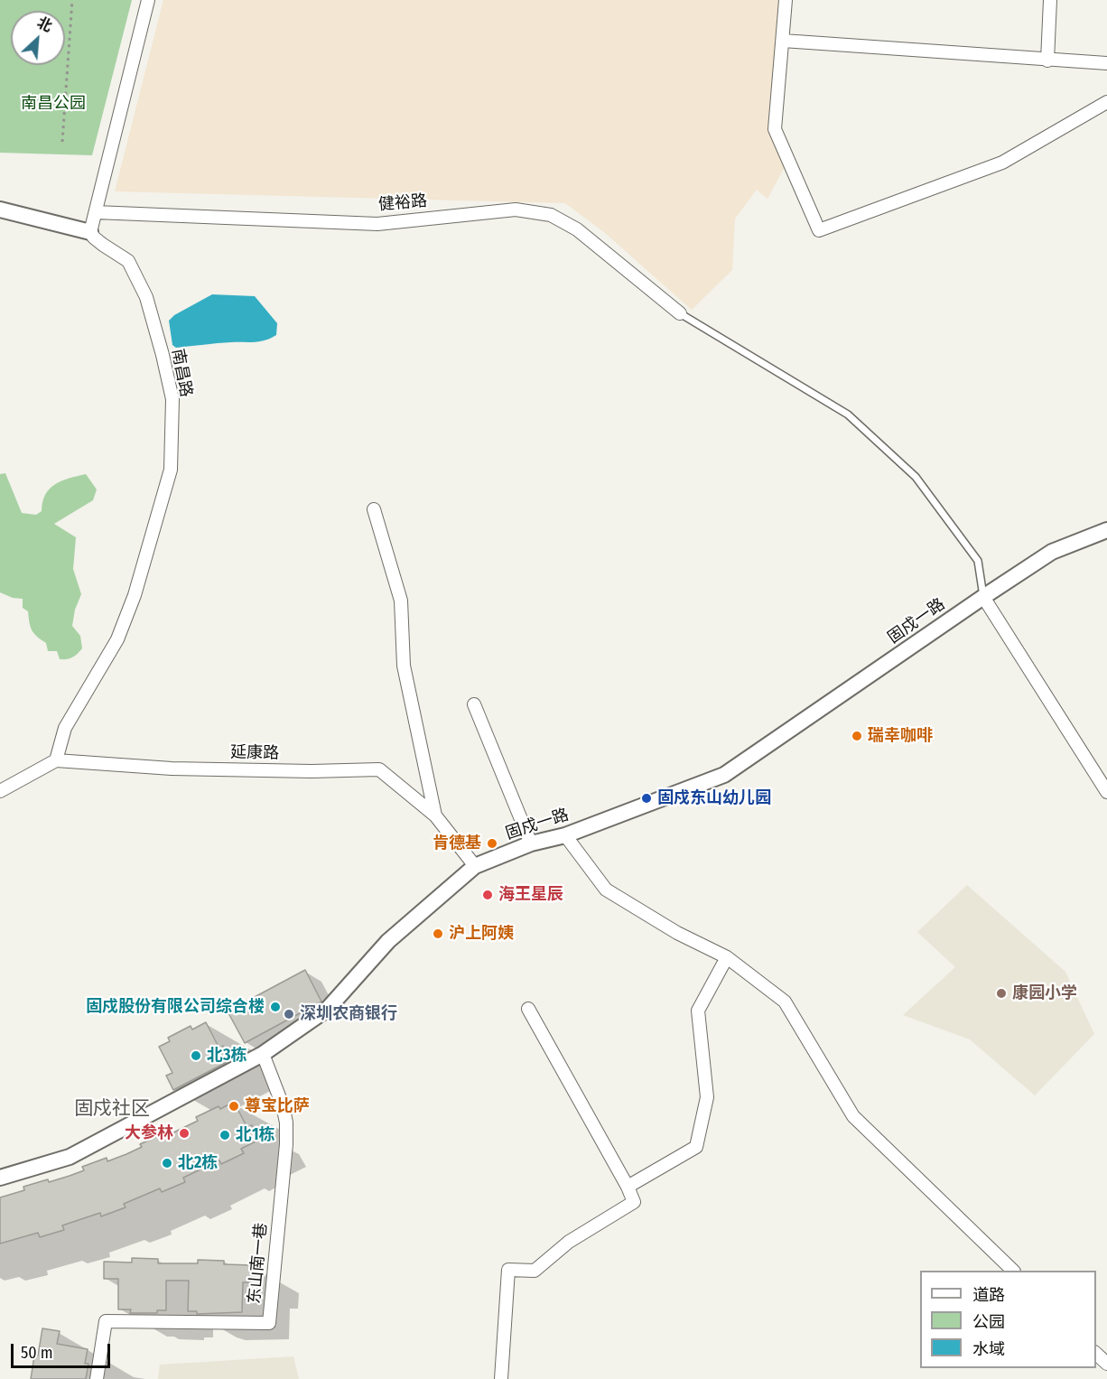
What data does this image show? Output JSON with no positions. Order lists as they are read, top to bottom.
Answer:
{
  "streets": {
    "street": [
      "健裕路",
      "南昌路",
      "固戍一路",
      "延康路",
      "东山南一巷"
    ]
  },
  "crossings": [
    ["南昌路", "延康路"],
    ["固戍一路", "延康路"],
    ["固戍一路", "东山南一巷"]
  ],
  "districts": ["固戍社区"],
  "parks": ["南昌公园"],
  "places": [
    "瑞幸咖啡",
    "固戍东山幼儿园",
    "肯德基",
    "海王星辰",
    "沪上阿姨",
    "康园小学",
    "固戍股份有限公司综合楼",
    "深圳农商银行",
    "北3栋",
    "尊宝比萨",
    "大参林",
    "北1栋",
    "北2栋"
  ],
  "legend": ["道路", "公园", "水域"],
  "scale_bar": "50 m",
  "north": "top right"
}
